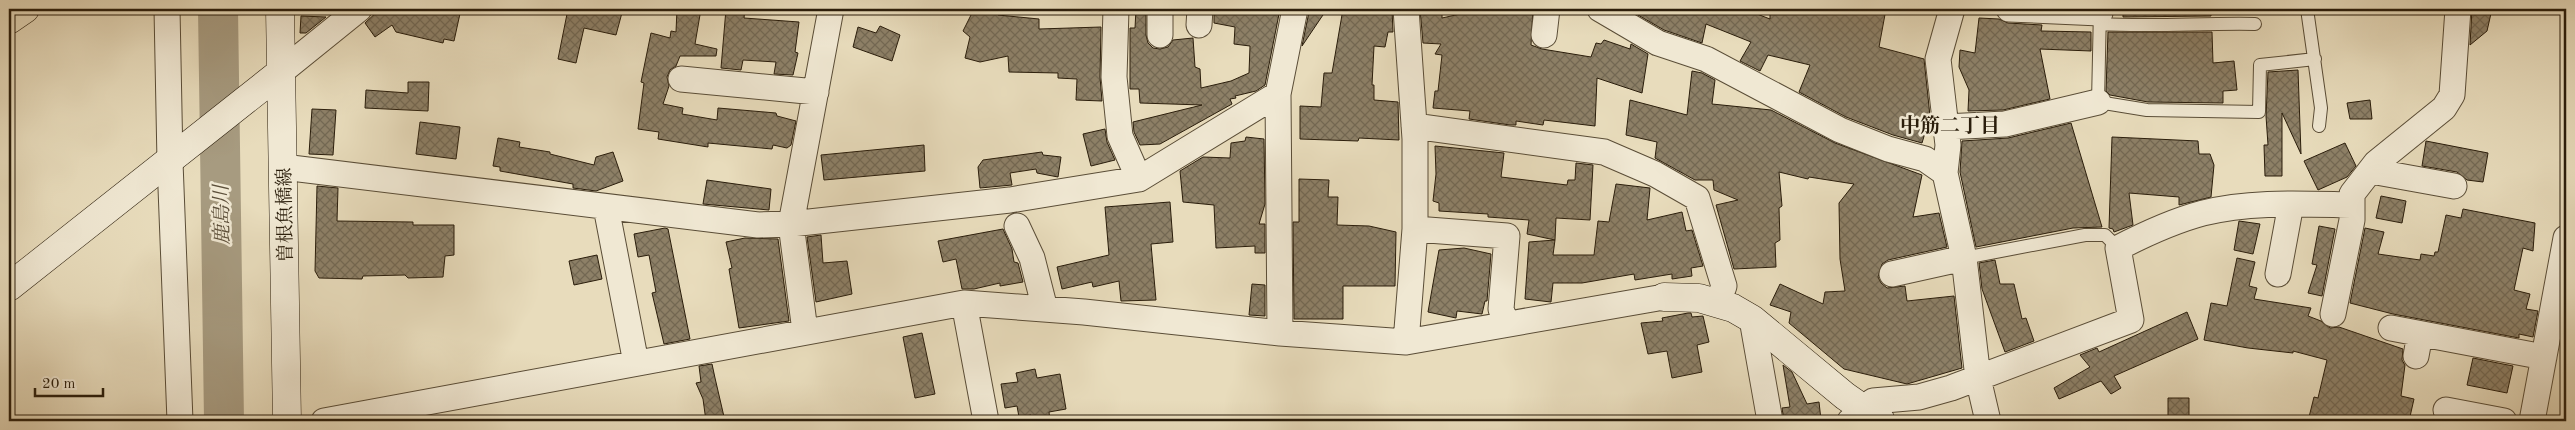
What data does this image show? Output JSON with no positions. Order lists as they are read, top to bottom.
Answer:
{
  "streets": {
    "street": ["曽根魚橋線"]
  },
  "districts": ["中筋二丁目"],
  "water": ["鹿島川"],
  "scale_bar": "20 m"
}
